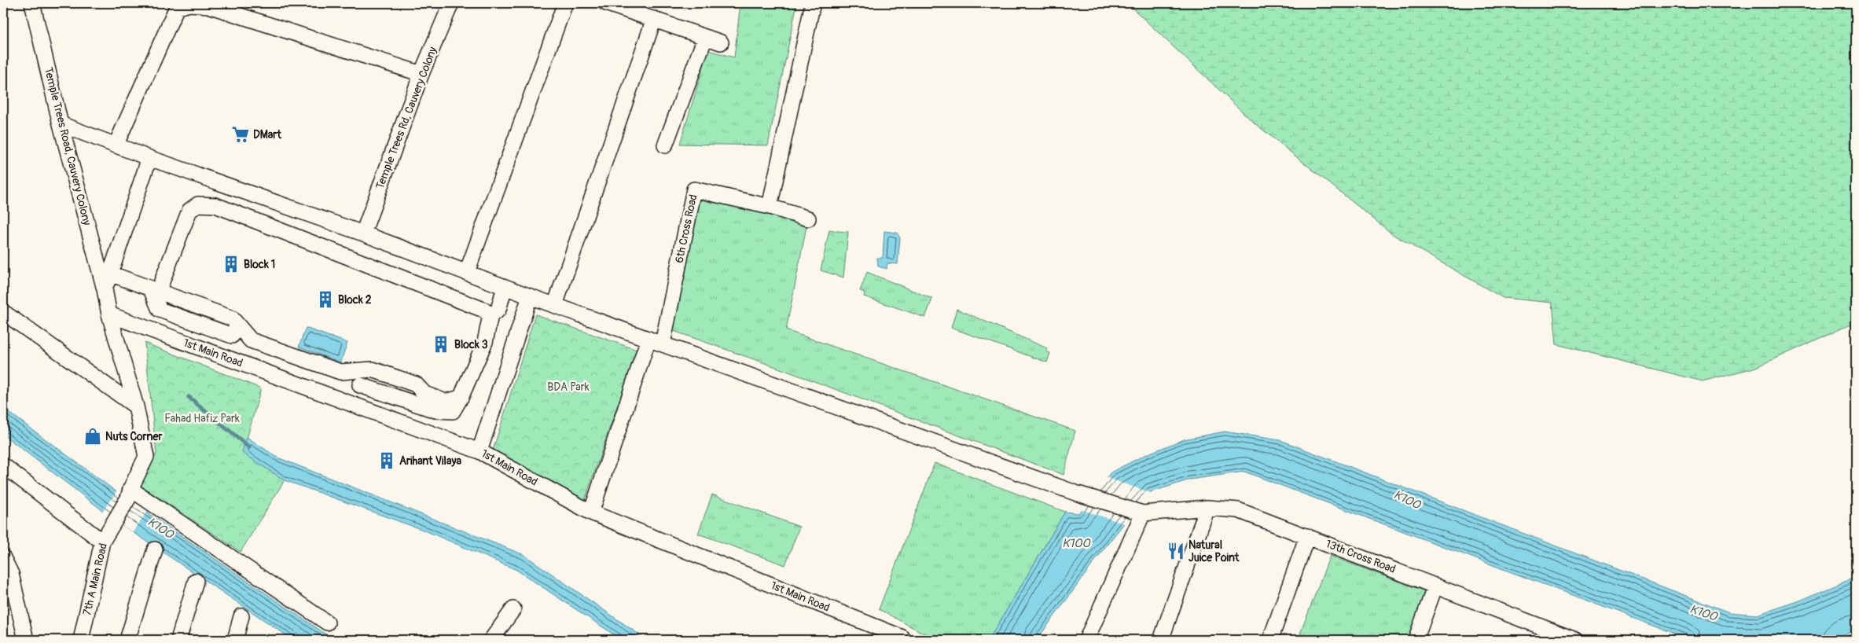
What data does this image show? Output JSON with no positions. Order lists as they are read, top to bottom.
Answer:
{
  "streets": {
    "street": [
      "Temple Trees Rd, Cauvery Colony",
      "Temple Trees Road, Cauvery Colony",
      "6th Cross Road",
      "1st Main Road",
      "13th Cross Road",
      "7th A Main Road"
    ]
  },
  "crossings": [
    ["Temple Trees Road, Cauvery Colony", "1st Main Road"],
    ["Temple Trees Road, Cauvery Colony", "7th A Main Road"]
  ],
  "water": ["K100"],
  "parks": ["BDA Park", "Fahad Hafiz Park"],
  "places": {
    "supermarket": ["DMart"],
    "building": [
      "Block 1",
      "Block 2",
      "Block 3",
      "Arihant Vilaya"
    ],
    "shop": ["Nuts Corner"],
    "restaurant": ["Natural Juice Point"]
  }
}
